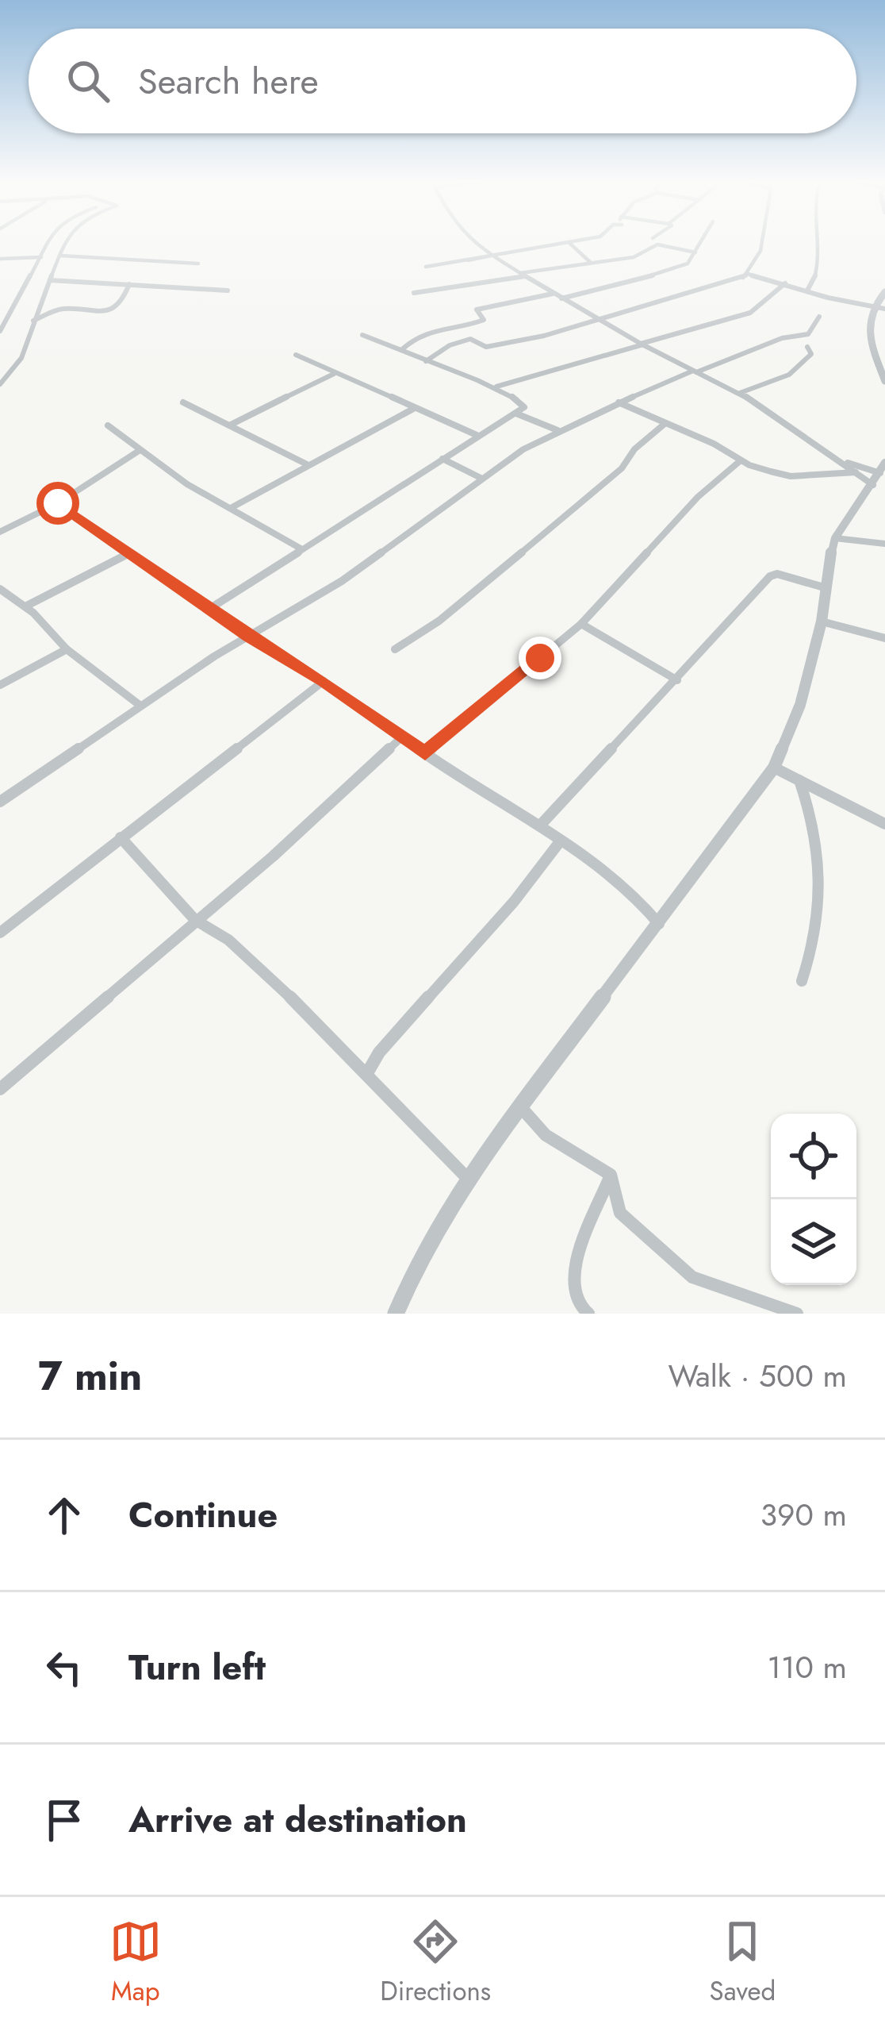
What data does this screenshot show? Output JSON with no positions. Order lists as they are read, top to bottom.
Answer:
{
  "page": {
    "search": "Search here",
    "heading": ["7 min", "Walk · 500 m"],
    "list": [
      ["Continue", "390 m"],
      ["Turn left", "110 m"],
      "Arrive at destination"
    ],
    "nav": ["Map", "Directions", "Saved"]
  }
}
